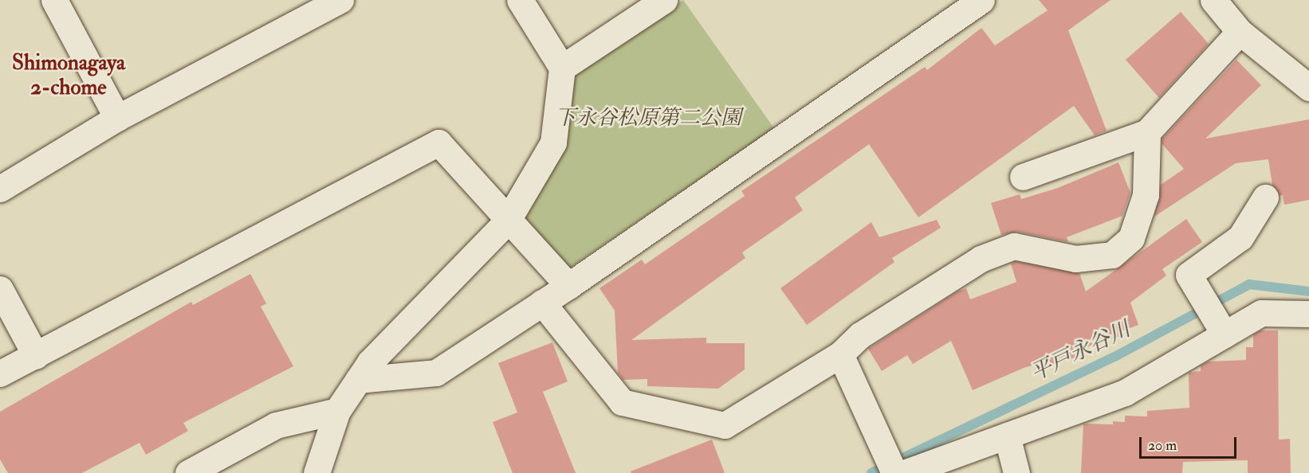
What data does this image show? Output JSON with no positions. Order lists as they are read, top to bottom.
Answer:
{
  "districts": ["Shimonagaya 2-chome"],
  "water": ["平戸永谷川"],
  "parks": ["下永谷松原第二公園"],
  "scale_bar": "20 m"
}
